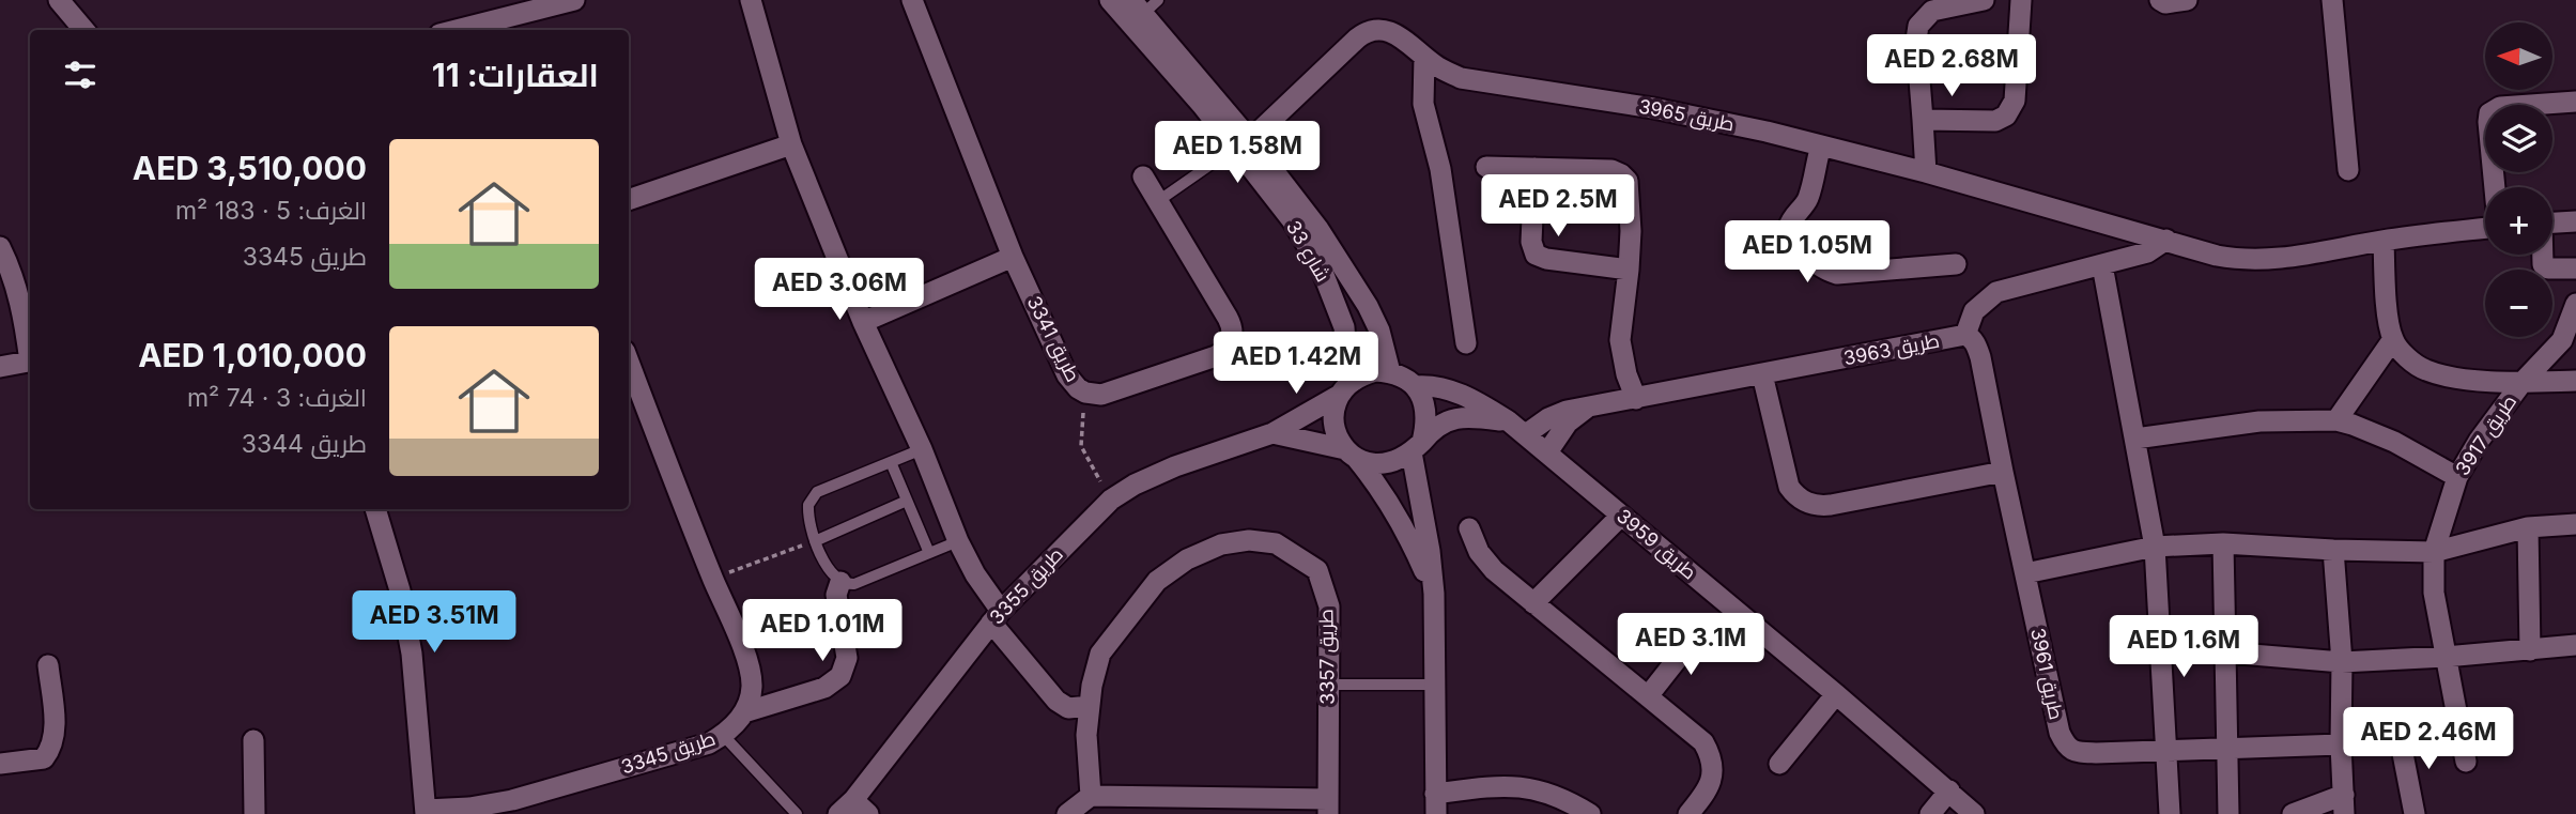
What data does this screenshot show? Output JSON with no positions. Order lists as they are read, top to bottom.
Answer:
{
  "streets": {
    "street": [
      "طريق 3965",
      "شارع 33",
      "طريق 3341",
      "طريق 3963",
      "طريق 3917",
      "طريق 3959",
      "طريق 3355",
      "طريق 3357",
      "طريق 3961",
      "طريق 3345"
    ]
  },
  "crossings": [
    ["طريق 3965", "شارع 33"],
    ["طريق 3965", "طريق 3963"],
    ["شارع 33", "طريق 3959"],
    ["شارع 33", "طريق 3355"],
    ["طريق 3963", "طريق 3959"],
    ["طريق 3963", "طريق 3961"],
    ["طريق 3917", "طريق 3961"],
    ["طريق 3959", "طريق 3355"]
  ],
  "north": "left",
  "page": {
    "map_buttons": ["+", "−"],
    "heading": "العقارات: 11",
    "price": [
      "AED 2.68M",
      "AED 1.58M",
      "AED 2.5M",
      "AED 1.05M",
      "AED 3.06M",
      "AED 1.42M",
      "AED 3.51M",
      "AED 1.01M",
      "AED 3.1M",
      "AED 1.6M",
      "AED 2.46M"
    ],
    "list": [
      {
        "name": "AED 3,510,000",
        "note": "الغرف: 5 · 183 m² · طريق 3345"
      },
      {
        "name": "AED 1,010,000",
        "note": "الغرف: 3 · 74 m² · طريق 3344"
      }
    ]
  }
}
